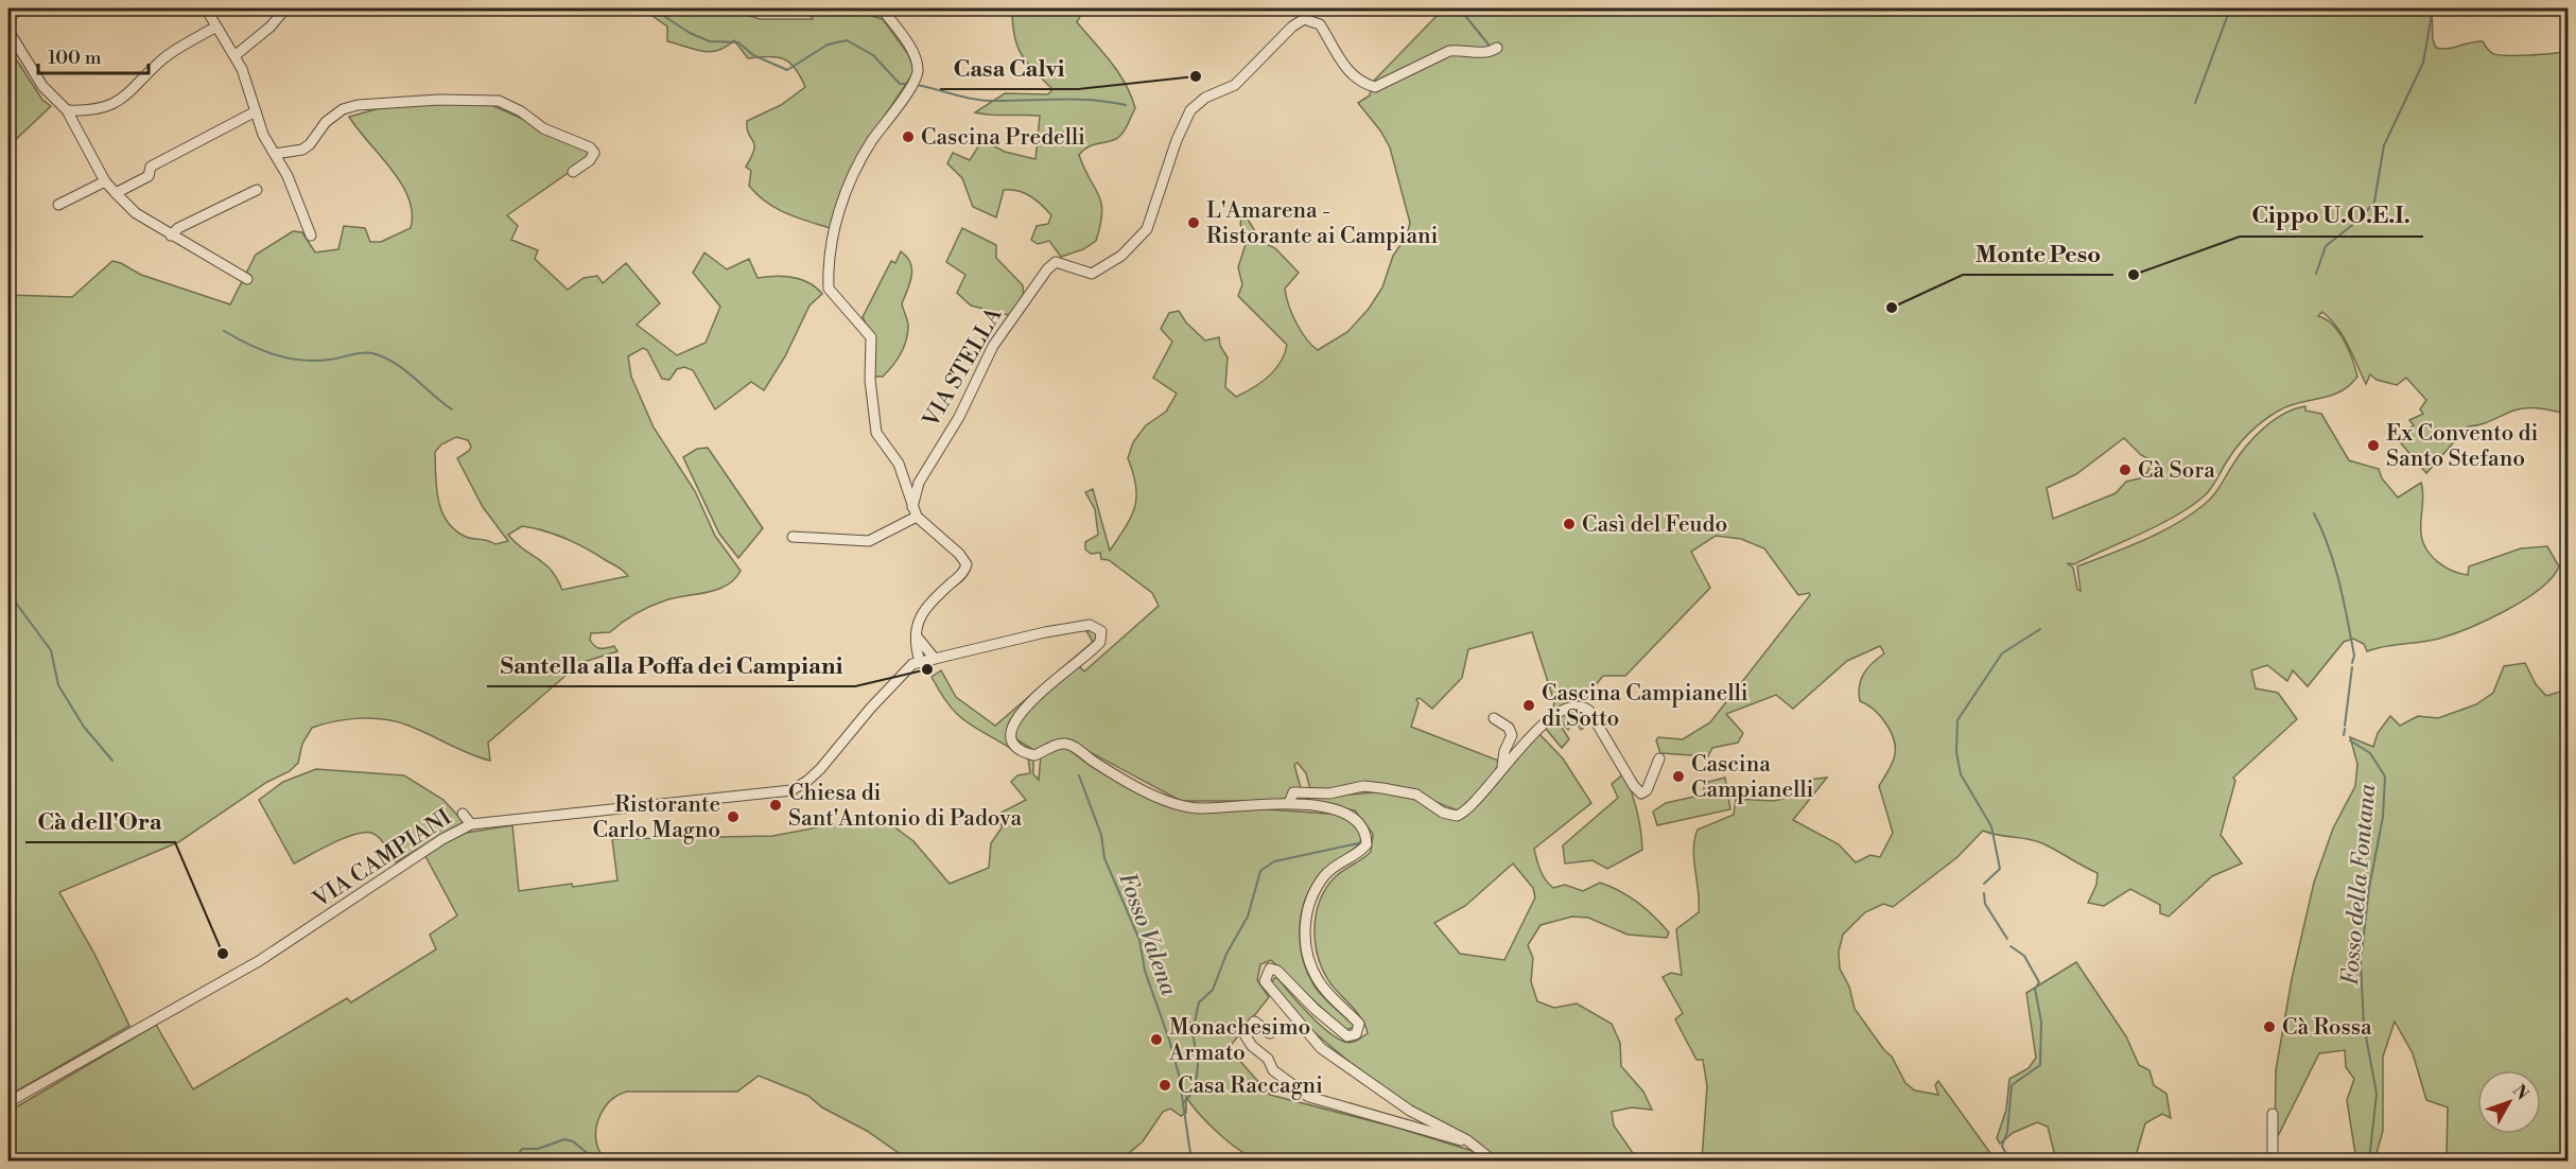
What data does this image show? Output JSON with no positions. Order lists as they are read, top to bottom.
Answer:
{
  "streets": {
    "street": ["VIA STELLA", "VIA CAMPIANI"]
  },
  "water": ["Fosso della Fontana", "Fosso Valena"],
  "places": [
    "Casa Calvi",
    "Cascina Predelli",
    "L'Amarena - Ristorante ai Campiani",
    "Cippo U.O.E.I.",
    "Monte Peso",
    "Ex Convento di Santo Stefano",
    "Cà Sora",
    "Casì del Feudo",
    "Santella alla Poffa dei Campiani",
    "Cascina Campianelli di Sotto",
    "Cascina Campianelli",
    "Chiesa di Sant'Antonio di Padova",
    "Ristorante Carlo Magno",
    "Cà dell'Ora",
    "Cà Rossa",
    "Monachesimo Armato",
    "Casa Raccagni"
  ],
  "scale_bar": "100 m",
  "north": "top right"
}
